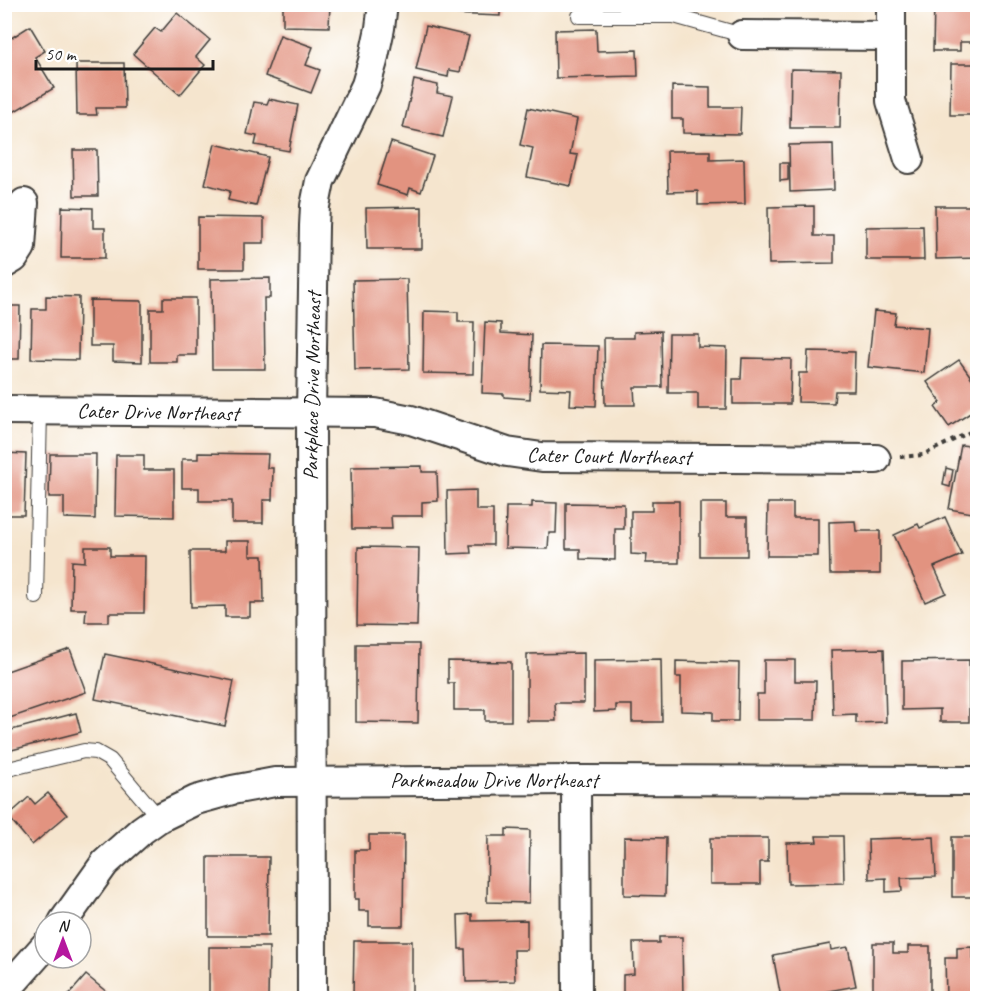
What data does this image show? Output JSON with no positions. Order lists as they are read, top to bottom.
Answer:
{
  "streets": {
    "street": [
      "Parkplace Drive Northeast",
      "Cater Drive Northeast",
      "Cater Court Northeast",
      "Parkmeadow Drive Northeast"
    ]
  },
  "crossings": [
    ["Parkplace Drive Northeast", "Cater Drive Northeast"],
    ["Parkplace Drive Northeast", "Cater Court Northeast"],
    ["Parkplace Drive Northeast", "Parkmeadow Drive Northeast"],
    ["Cater Drive Northeast", "Cater Court Northeast"]
  ],
  "scale_bar": "50 m",
  "north": "top"
}
